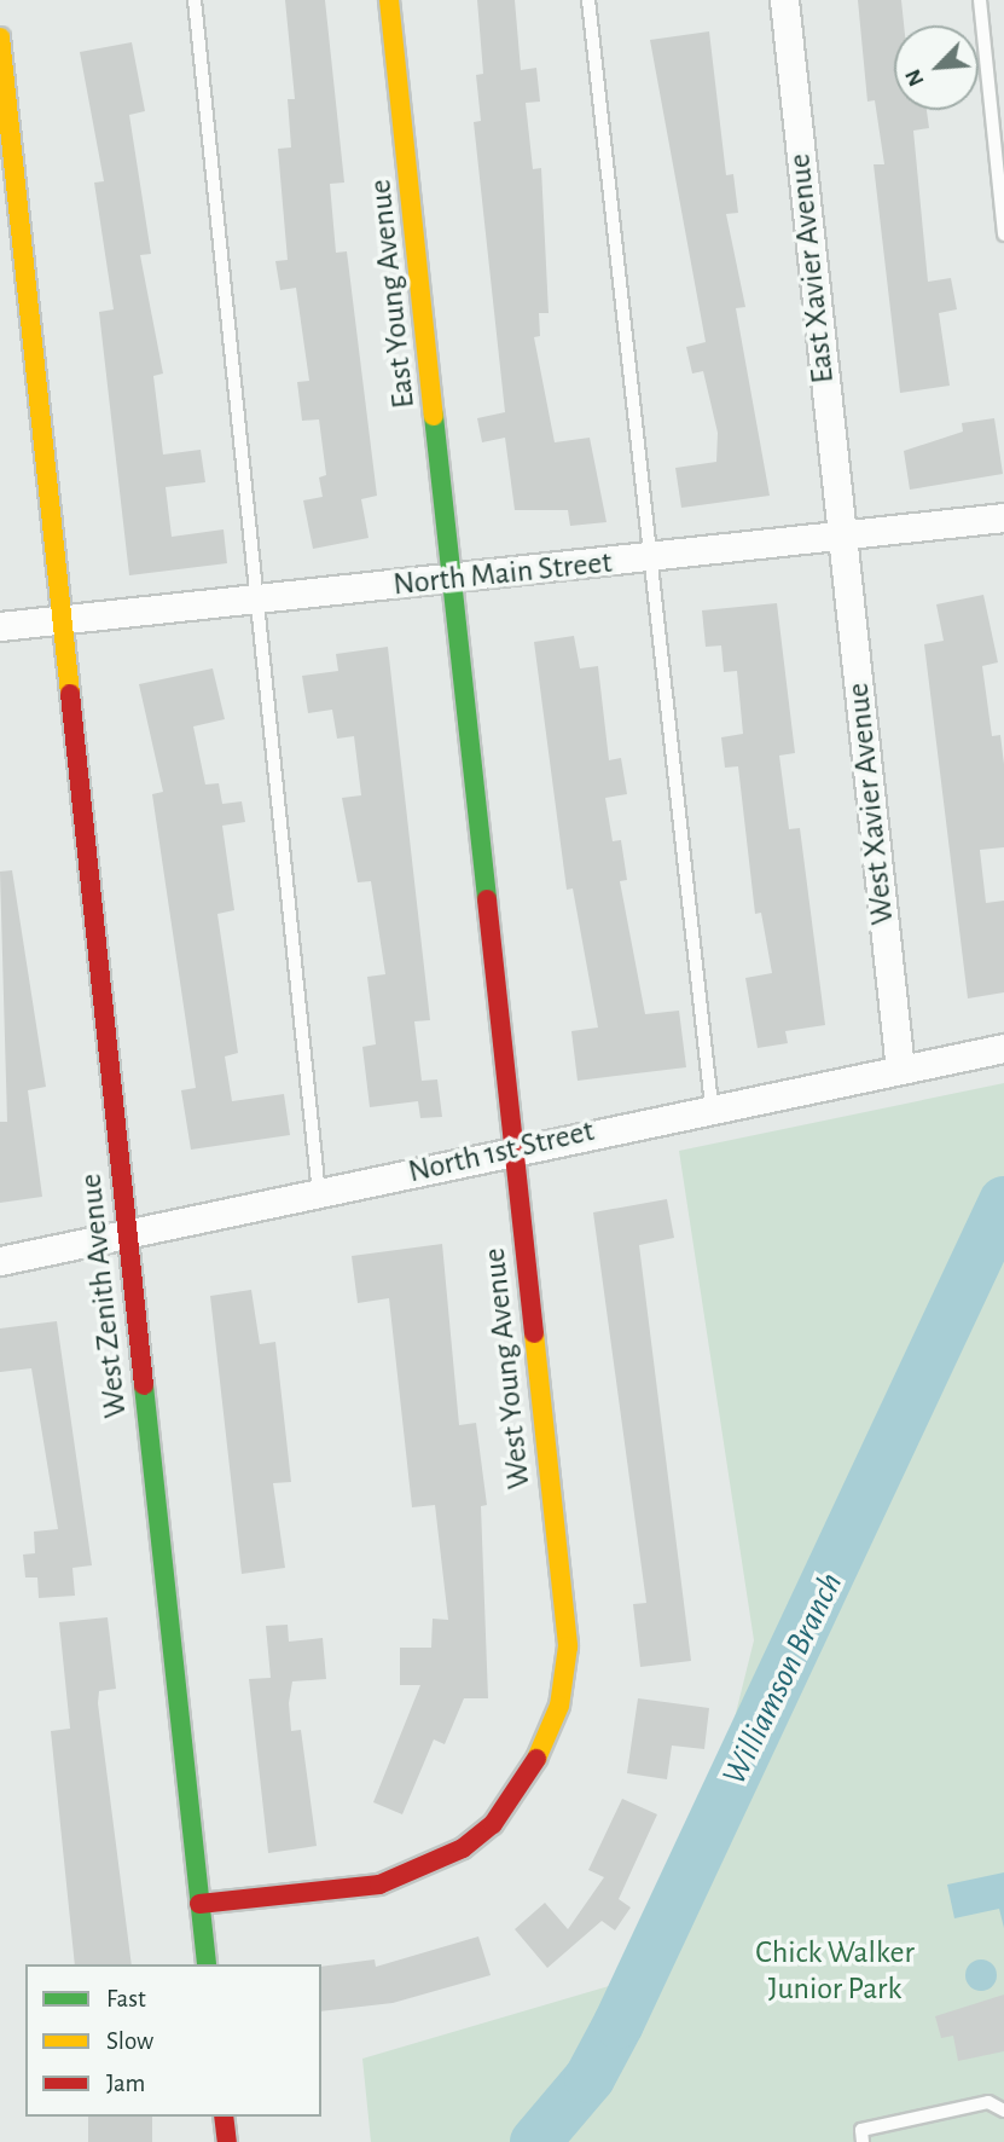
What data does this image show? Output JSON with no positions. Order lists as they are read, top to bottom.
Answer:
{
  "streets": {
    "street": [
      "East Xavier Avenue",
      "East Young Avenue",
      "North Main Street",
      "West Xavier Avenue",
      "North 1st Street",
      "West Zenith Avenue",
      "West Young Avenue"
    ]
  },
  "crossings": [
    ["East Xavier Avenue", "North Main Street"],
    ["East Xavier Avenue", "West Xavier Avenue"],
    ["East Young Avenue", "North Main Street"],
    ["East Young Avenue", "West Young Avenue"],
    ["North Main Street", "West Xavier Avenue"],
    ["North Main Street", "West Zenith Avenue"],
    ["North Main Street", "West Young Avenue"],
    ["West Xavier Avenue", "North 1st Street"],
    ["North 1st Street", "West Zenith Avenue"],
    ["North 1st Street", "West Young Avenue"],
    ["West Zenith Avenue", "West Young Avenue"]
  ],
  "water": ["Williamson Branch"],
  "parks": ["Chick Walker Junior Park"],
  "legend": ["Fast", "Slow", "Jam"],
  "north": "bottom left"
}
